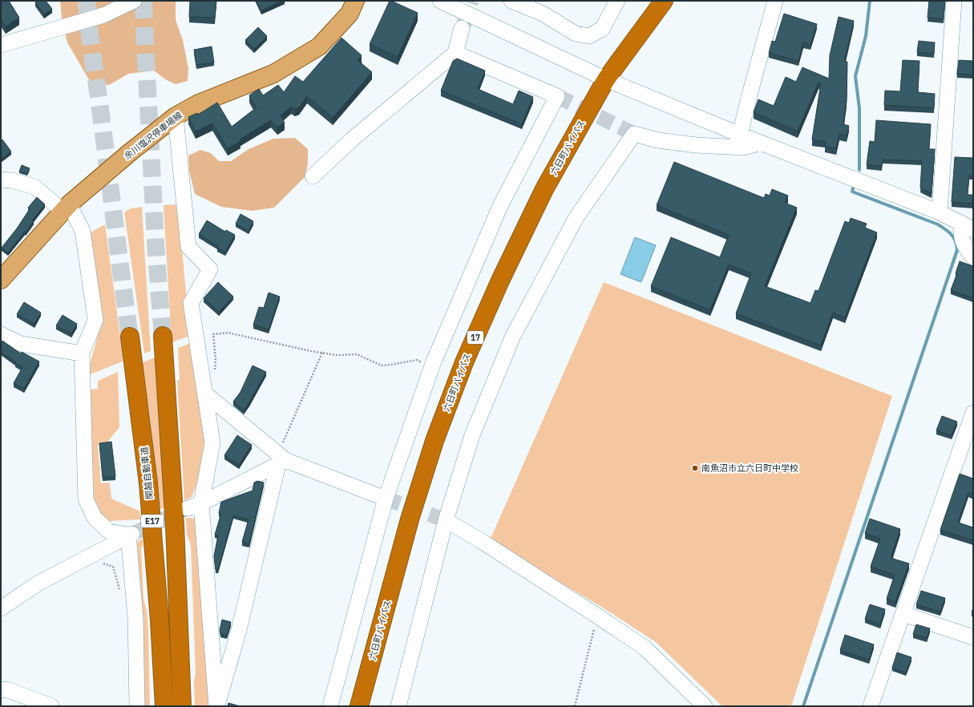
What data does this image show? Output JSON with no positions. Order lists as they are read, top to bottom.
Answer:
{
  "streets": {
    "highway": [
      "六日町バイパス",
      "17",
      "関越自動車道",
      "E17"
    ],
    "main road": ["余川塩沢停車場線"]
  },
  "places": ["南魚沼市立六日町中学校"]
}
